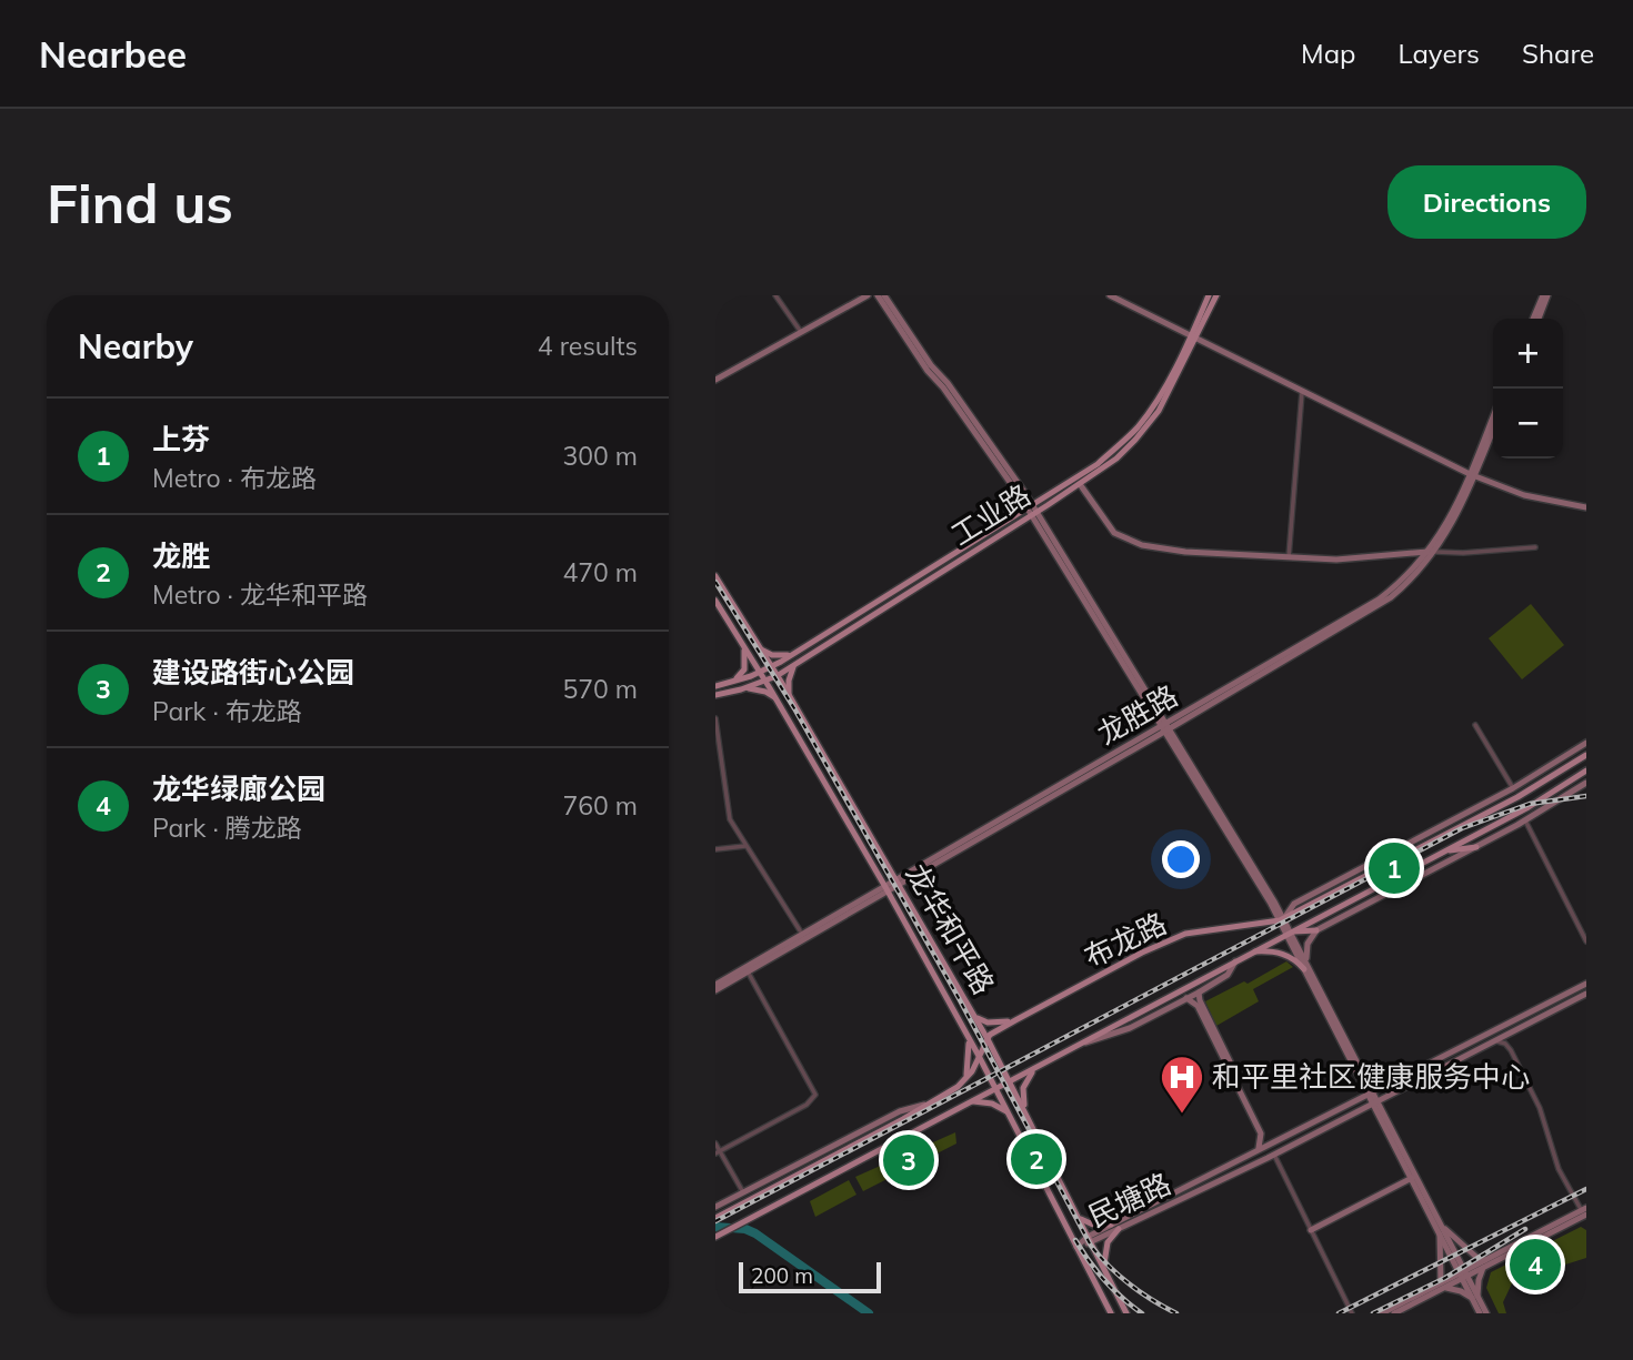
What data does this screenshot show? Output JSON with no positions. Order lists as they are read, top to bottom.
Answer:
{
  "streets": {
    "main road": [
      "工业路",
      "龙胜路",
      "龙华和平路",
      "布龙路",
      "民塘路"
    ]
  },
  "crossings": [
    ["工业路", "龙华和平路"],
    ["龙胜路", "龙华和平路"],
    ["龙华和平路", "布龙路"],
    ["龙华和平路", "民塘路"]
  ],
  "places": {
    "hospital": ["和平里社区健康服务中心"]
  },
  "scale_bar": "200 m",
  "page": {
    "header": "Nearbee",
    "nav": ["Map", "Layers", "Share"],
    "buttons": "Directions",
    "title": "Find us",
    "heading": ["Nearby", "4 results"],
    "map_buttons": ["+", "−"],
    "list": [
      {
        "mark": "1",
        "name": "上芬",
        "note": "Metro · 布龙路",
        "value": "300 m"
      },
      {
        "mark": "2",
        "name": "龙胜",
        "note": "Metro · 龙华和平路",
        "value": "470 m"
      },
      {
        "mark": "3",
        "name": "建设路街心公园",
        "note": "Park · 布龙路",
        "value": "570 m"
      },
      {
        "mark": "4",
        "name": "龙华绿廊公园",
        "note": "Park · 腾龙路",
        "value": "760 m"
      }
    ],
    "pins": [
      "1",
      "2",
      "3",
      "4"
    ],
    "scale": "200 m"
  }
}
